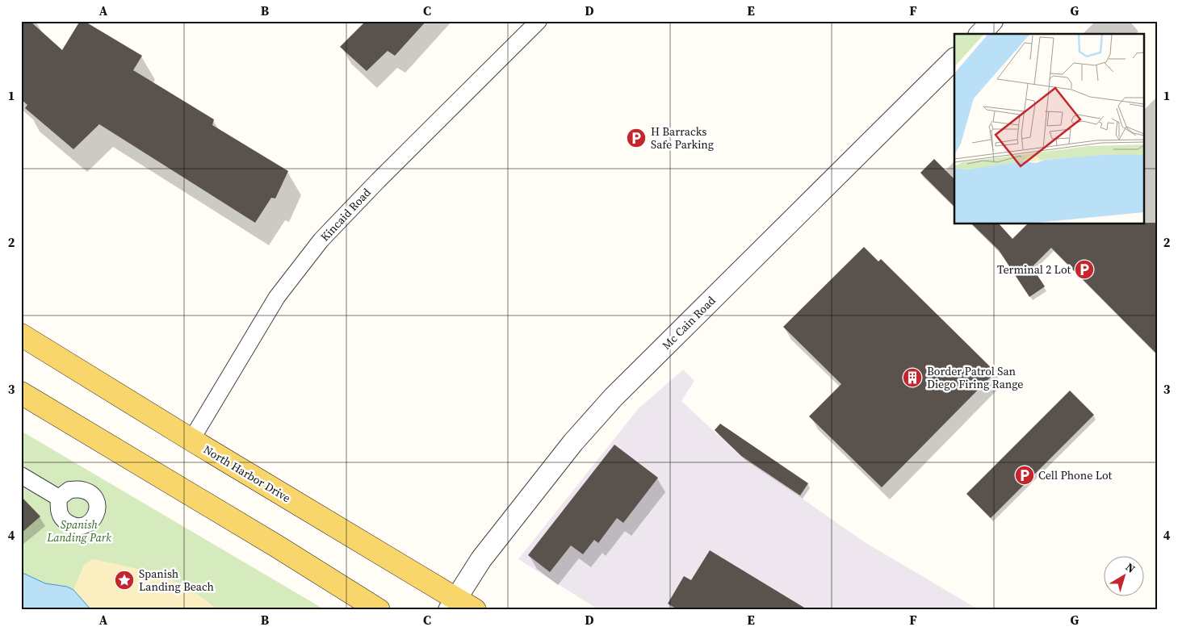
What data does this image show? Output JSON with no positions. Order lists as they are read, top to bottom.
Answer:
{
  "streets": {
    "main road": ["North Harbor Drive"],
    "street": ["Kincaid Road", "Mc Cain Road"]
  },
  "crossings": [
    ["Kincaid Road", "North Harbor Drive"],
    ["Mc Cain Road", "North Harbor Drive"]
  ],
  "parks": ["Spanish Landing Park"],
  "places": {
    "parking": ["H Barracks Safe Parking", "Terminal 2 Lot", "Cell Phone Lot"],
    "building": ["Border Patrol San Diego Firing Range"],
    "place": ["Spanish Landing Beach"]
  },
  "north": "top right",
  "grid": {
    "columns": [
      "A",
      "B",
      "C",
      "D",
      "E",
      "F",
      "G"
    ],
    "rows": [
      "1",
      "2",
      "3",
      "4"
    ]
  }
}
